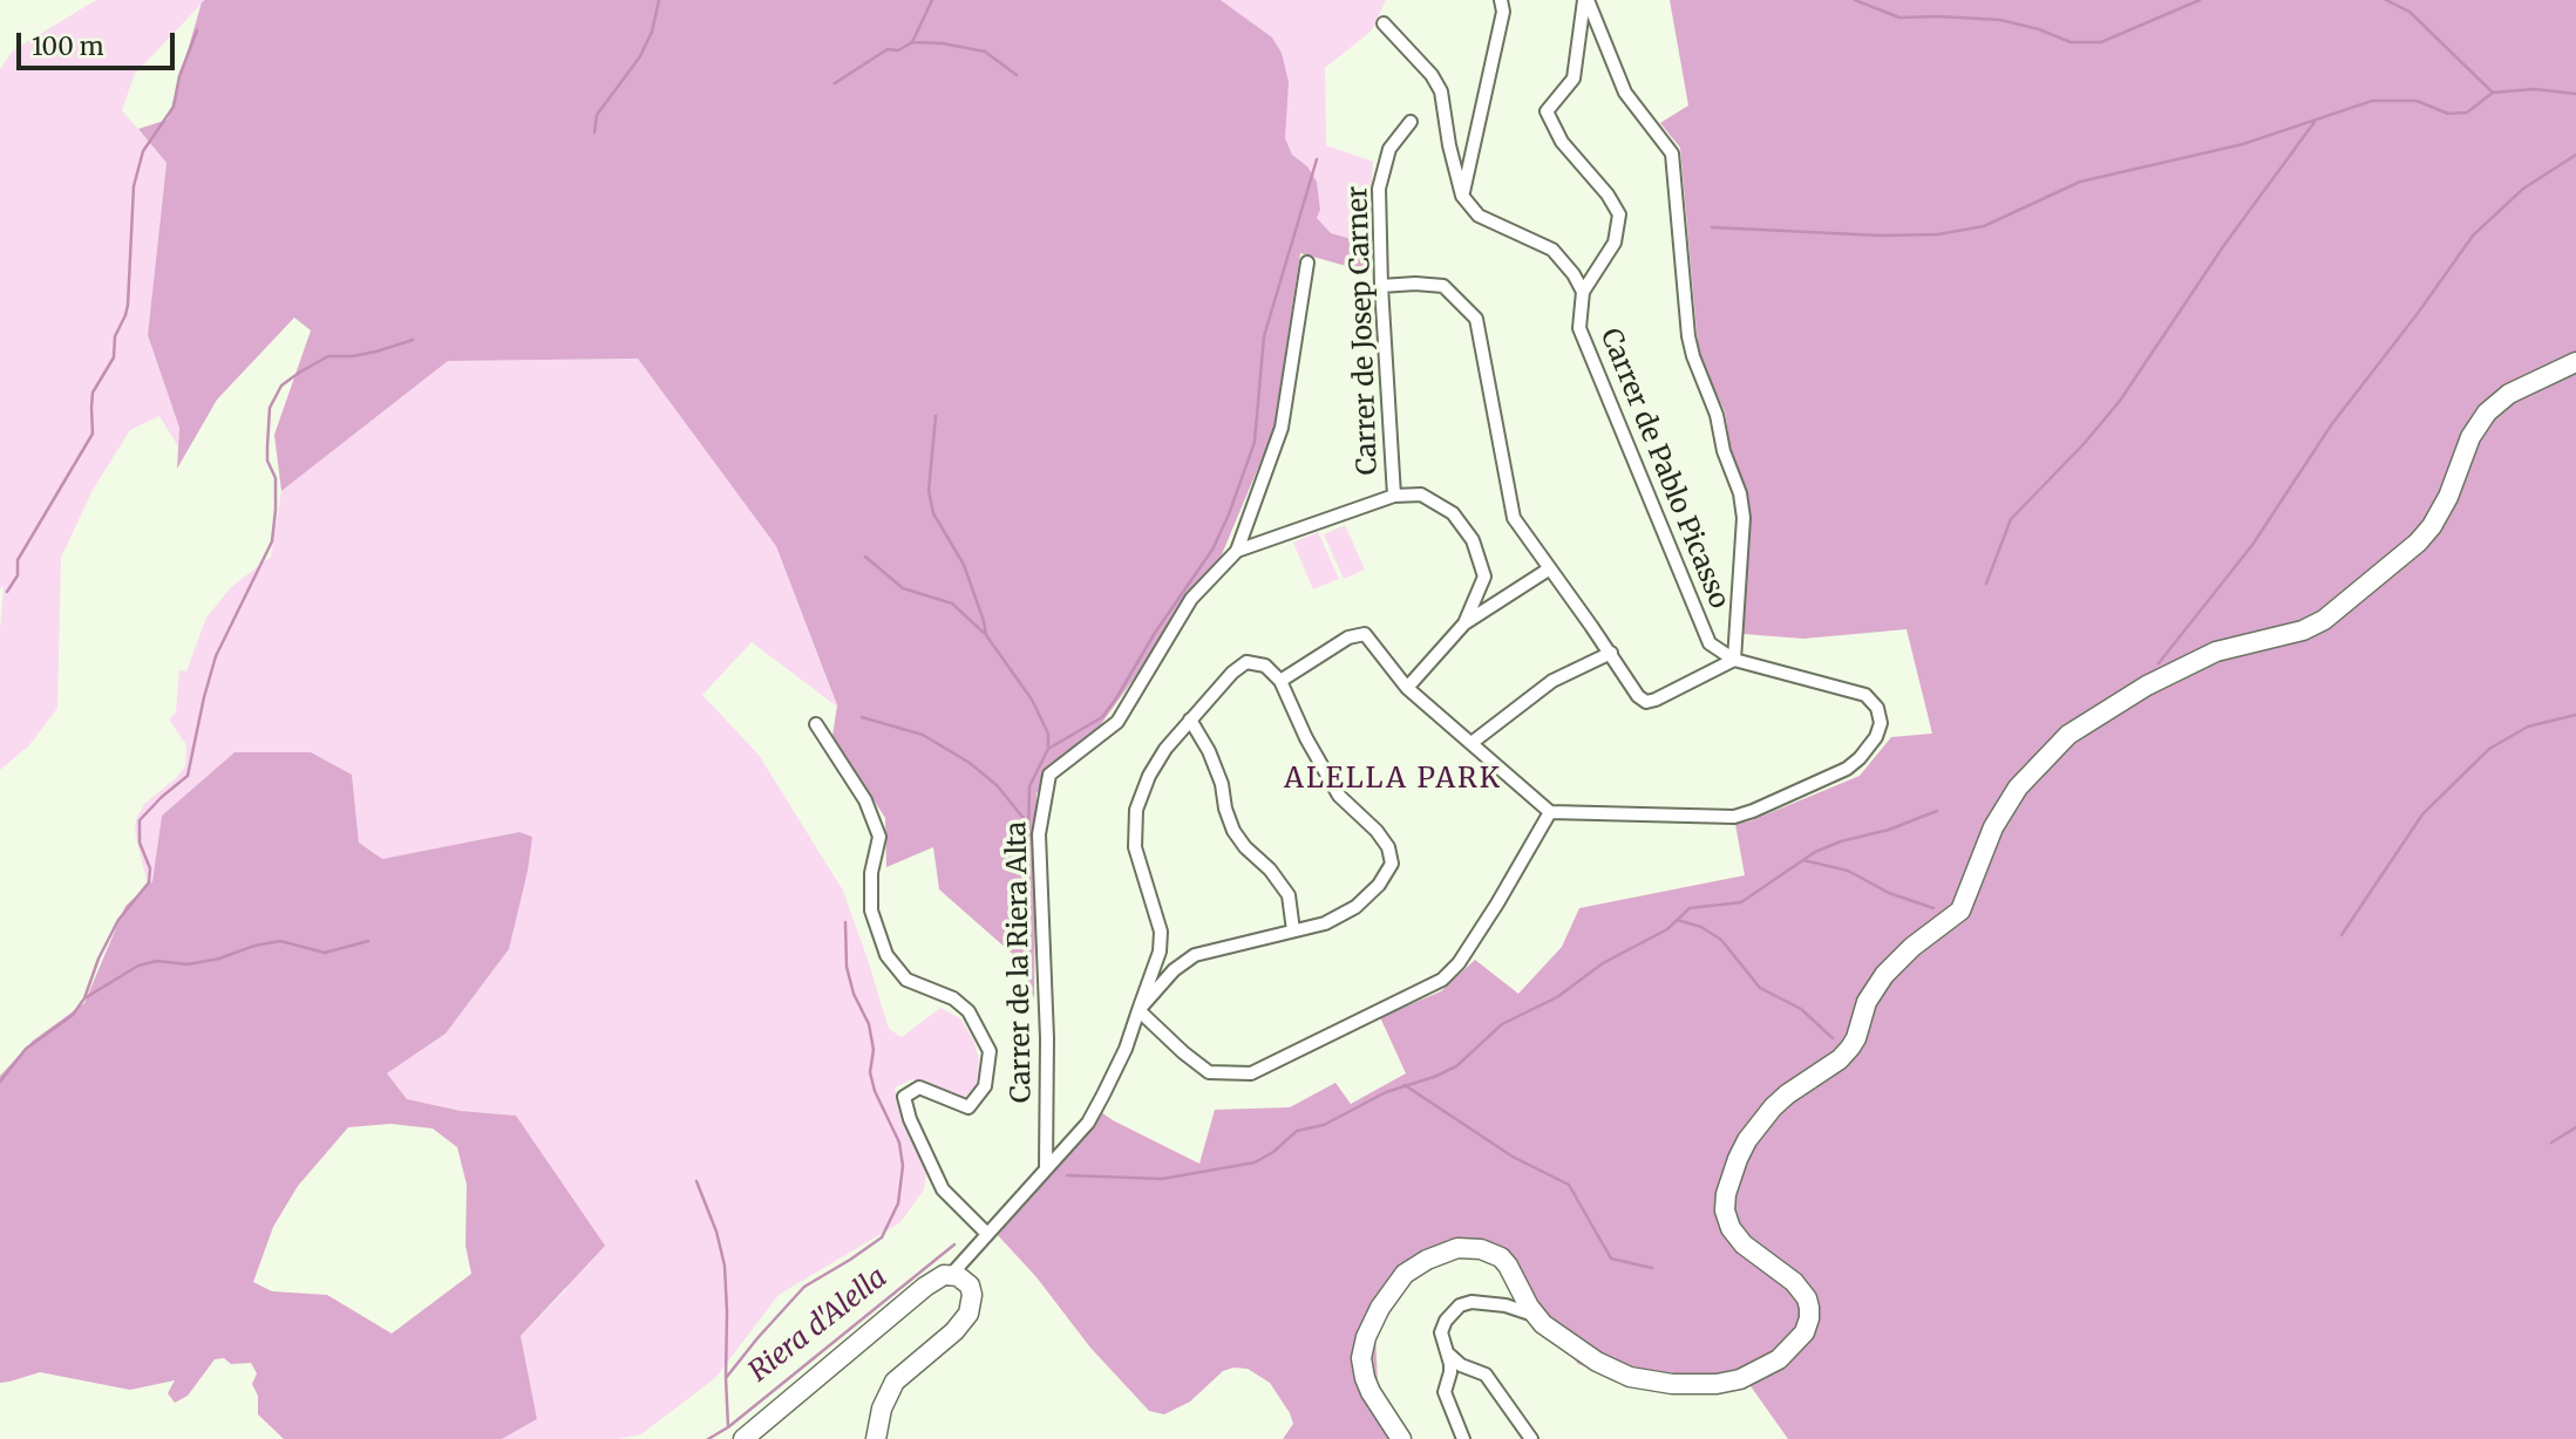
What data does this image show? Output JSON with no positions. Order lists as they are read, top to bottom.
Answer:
{
  "streets": {
    "street": ["Carrer de Josep Carner", "Carrer de Pablo Picasso", "Carrer de la Riera Alta"]
  },
  "crossings": [
    ["Carrer de Josep Carner", "Carrer de la Riera Alta"]
  ],
  "districts": ["ALELLA PARK"],
  "water": ["Riera d'Alella"],
  "scale_bar": "100 m"
}
